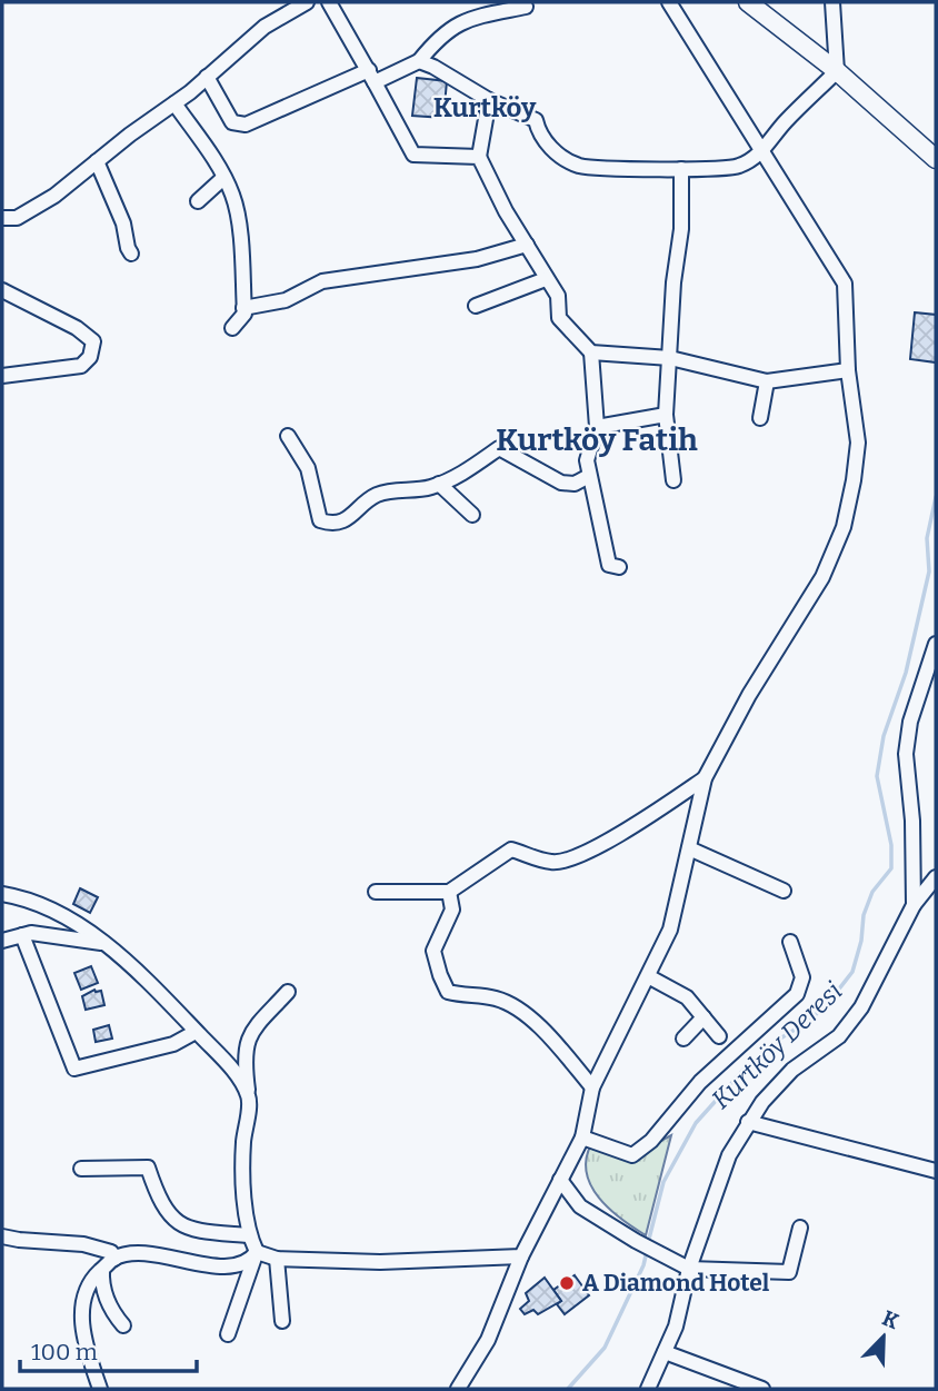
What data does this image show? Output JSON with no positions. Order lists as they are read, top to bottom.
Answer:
{
  "districts": ["Kurtköy", "Kurtköy Fatih"],
  "water": ["Kurtköy Deresi"],
  "places": ["A Diamond Hotel"],
  "scale_bar": "100 m",
  "north": "top right"
}
